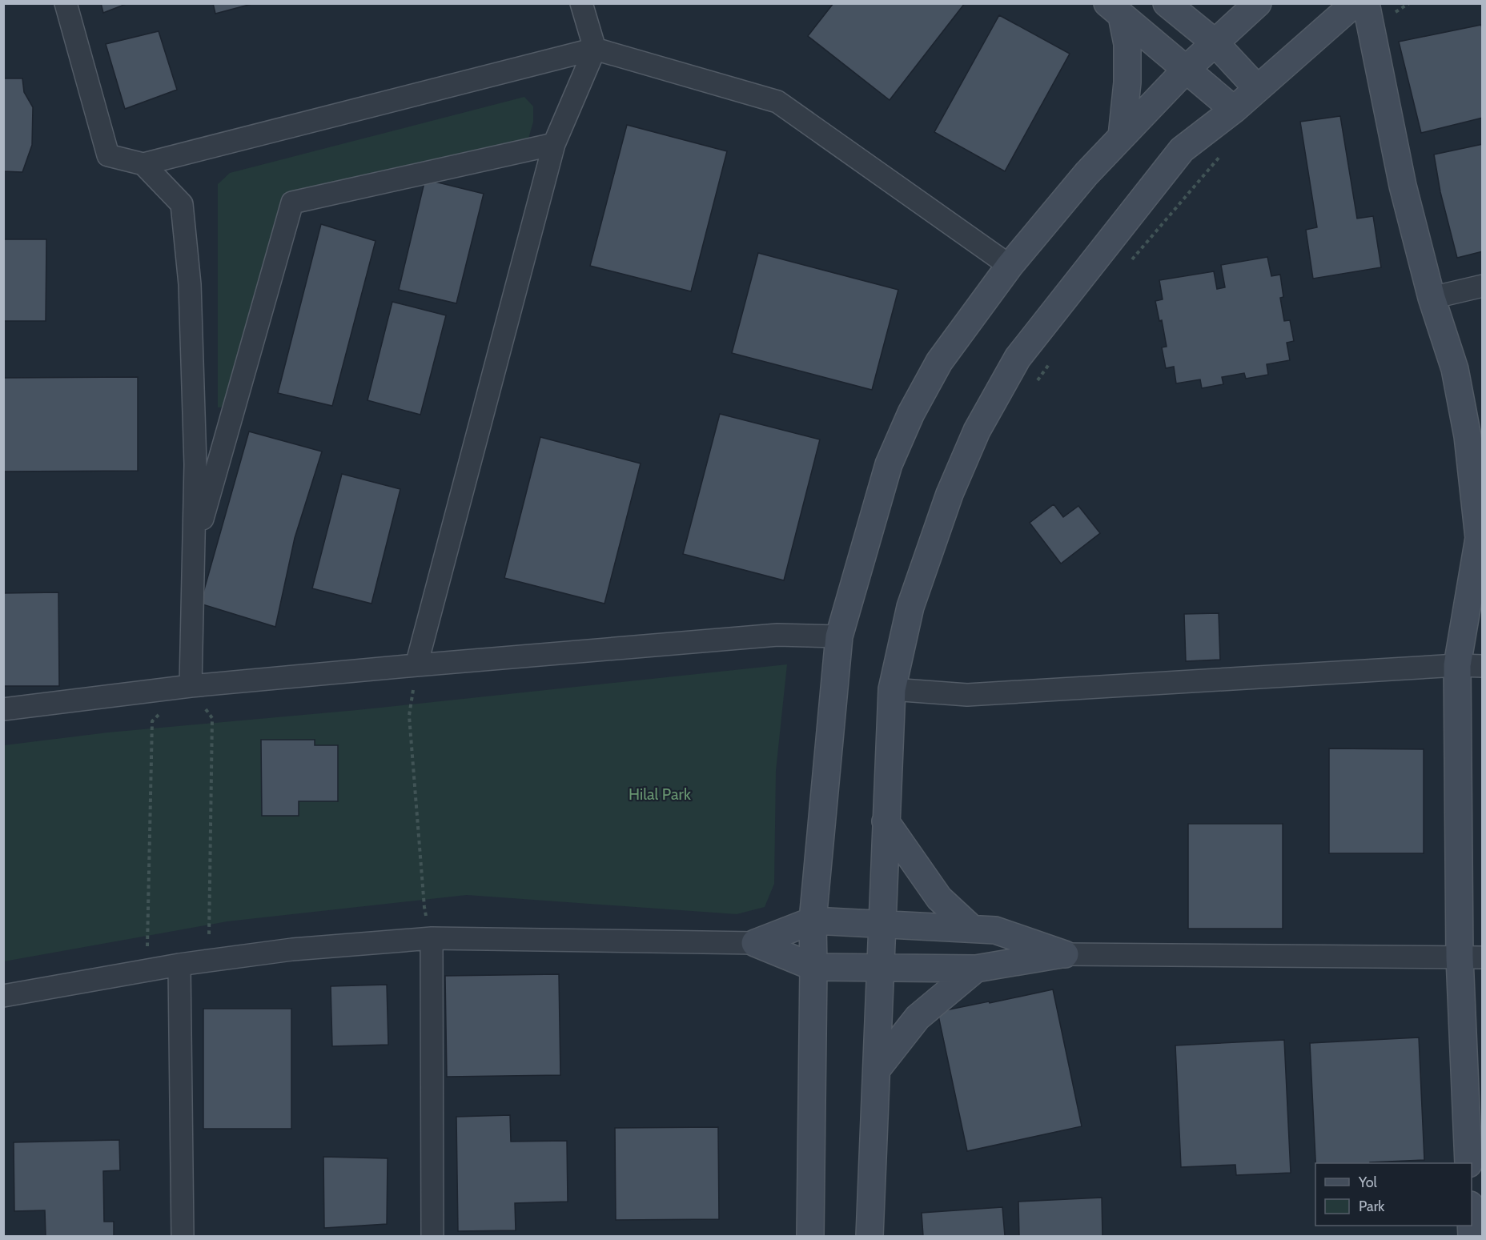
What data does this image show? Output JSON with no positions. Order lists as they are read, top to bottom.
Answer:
{
  "parks": ["Hilal Park"],
  "legend": ["Yol", "Park"]
}
